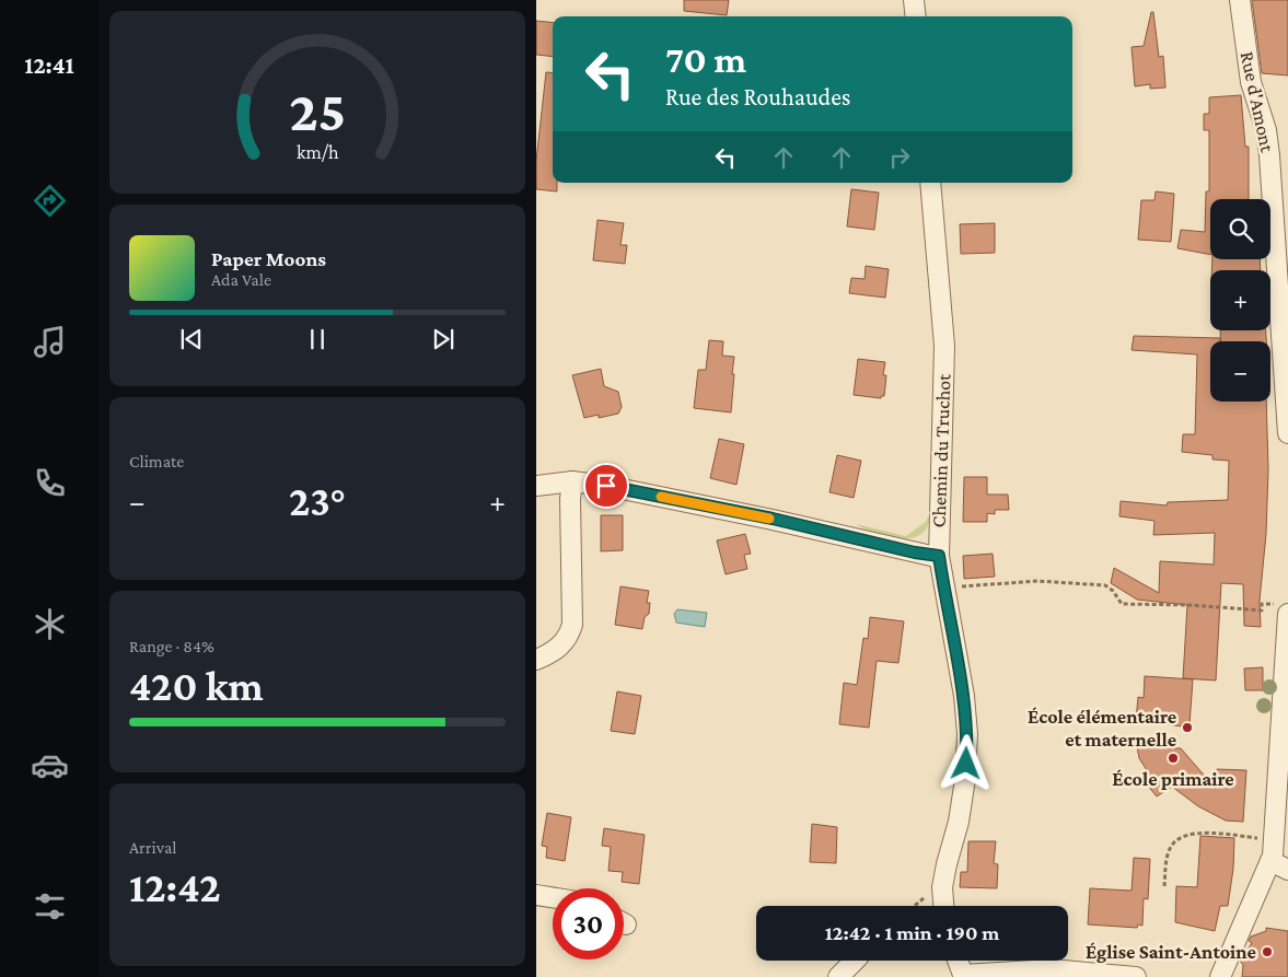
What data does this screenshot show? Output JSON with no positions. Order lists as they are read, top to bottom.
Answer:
{
  "streets": {
    "street": ["Rue d'Amont", "Chemin du Truchot"]
  },
  "places": ["École élémentaire et maternelle", "École primaire", "Église Saint-Antoine"],
  "page": {
    "tabs": "12:41",
    "turn": ["70 m", "Rue des Rouhaudes"],
    "map_buttons": ["+", "−"],
    "song": ["Paper Moons", "Ada Vale"],
    "tile": [
      "Climate",
      ["Range · 84%", "420 km"],
      ["Arrival", "12:42"]
    ],
    "heat": ["−", "23°", "+"],
    "limit": "30",
    "trip": "12:42 · 1 min · 190 m",
    "gauge": ["25", "km/h"]
  }
}
